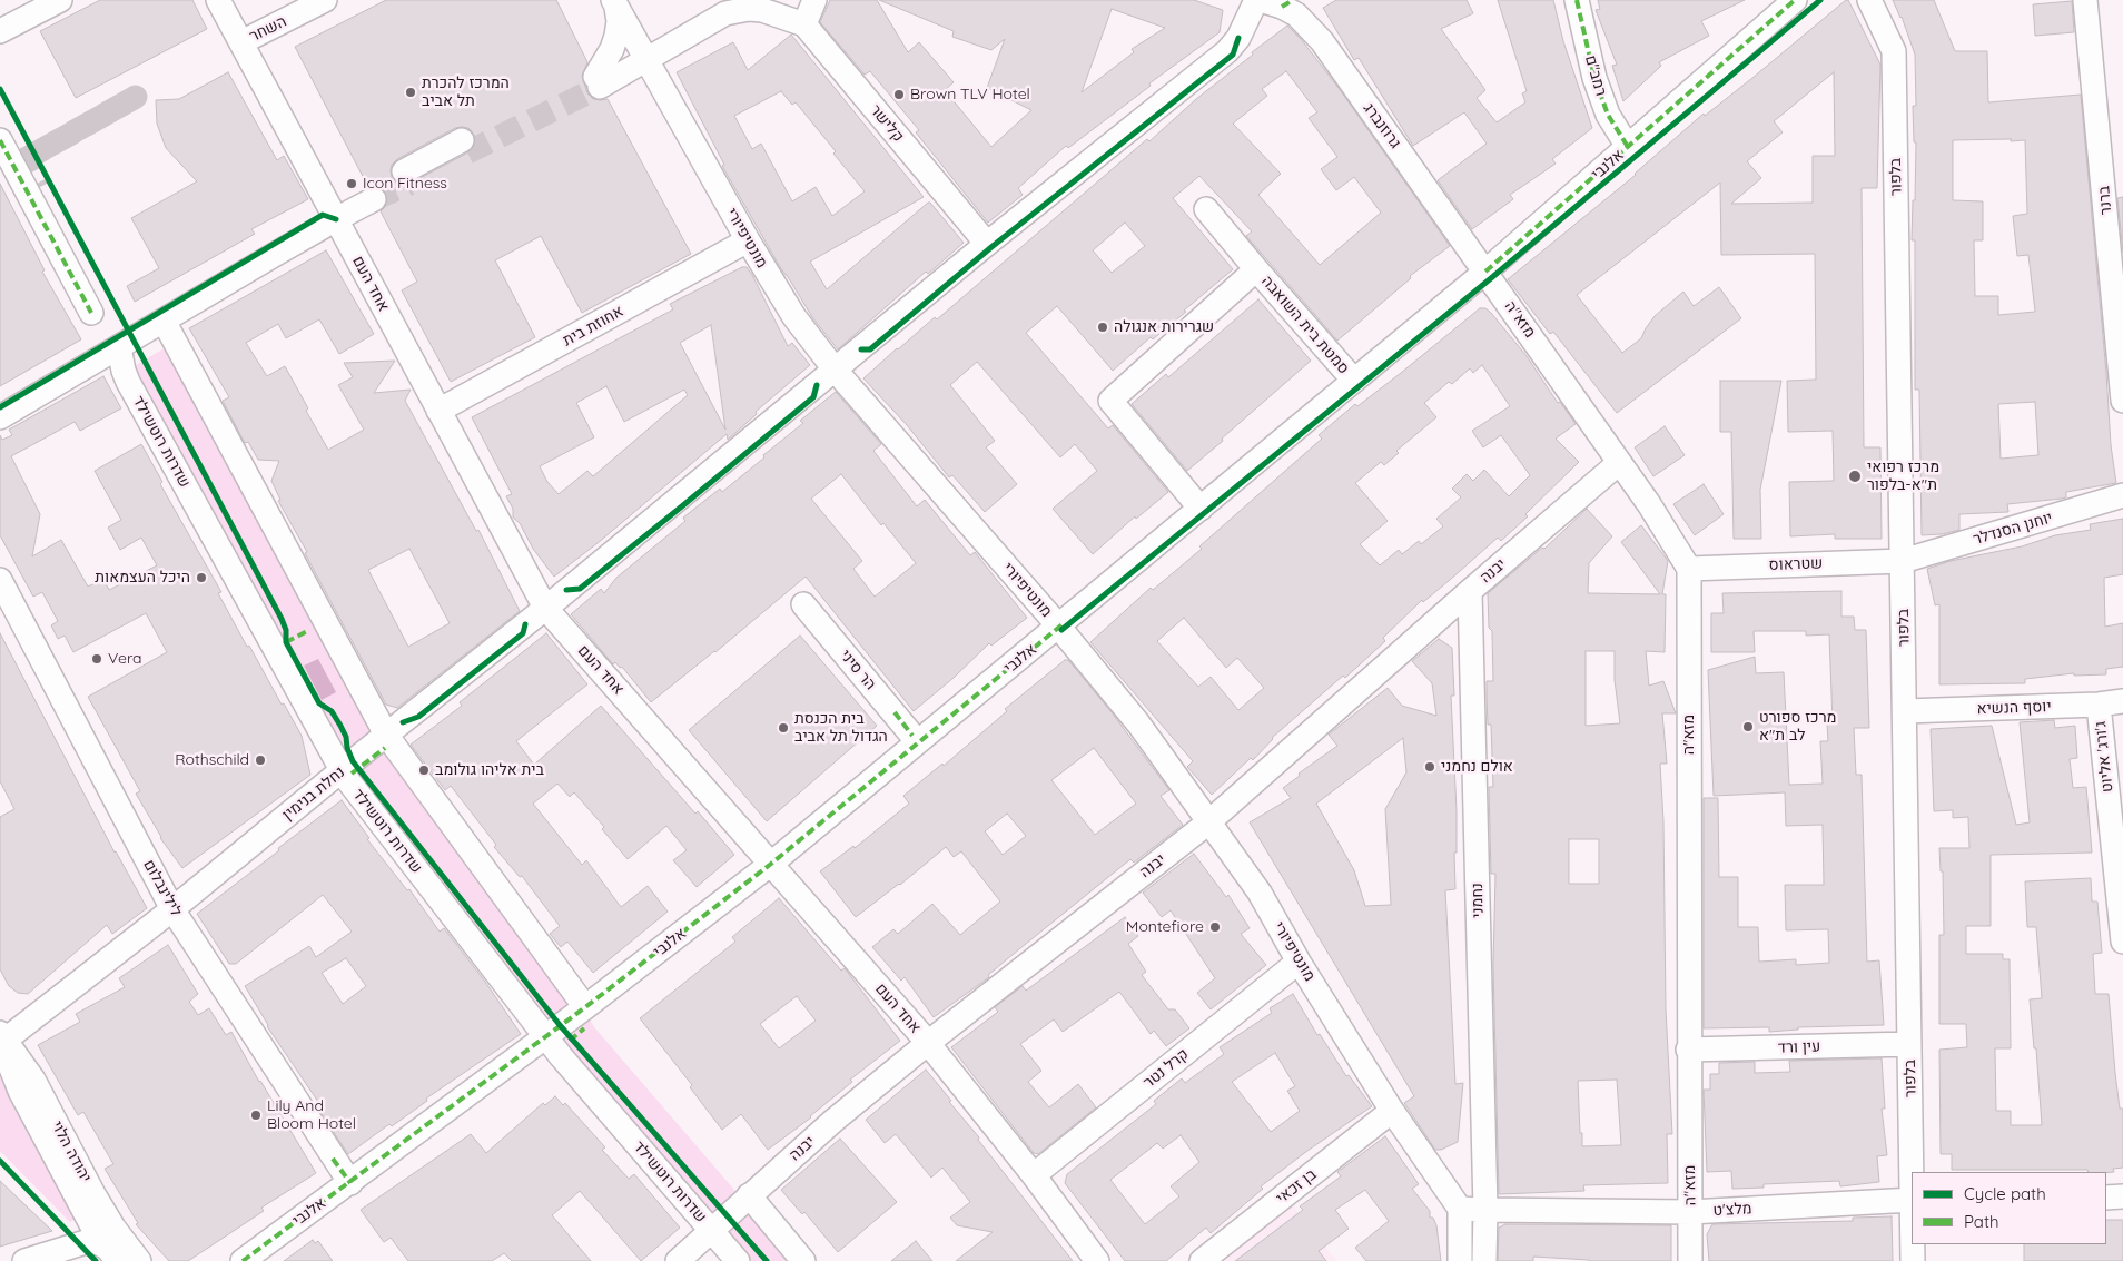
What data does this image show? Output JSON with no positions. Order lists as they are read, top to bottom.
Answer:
{
  "streets": {
    "street": [
      "השחר",
      "רמב\"ם",
      "קלישר",
      "גרוזנברג",
      "אלנבי",
      "בלפור",
      "ברנר",
      "מונטיפיורי",
      "אחד העם",
      "מזא\"ה",
      "סמטת בית השואבה",
      "אחוזת בית",
      "שדרות רוטשילד",
      "יוחנן הסנדלר",
      "שטראוס",
      "יבנה",
      "הר סיני",
      "יוסף הנשיא",
      "ג'ורג' אליוט",
      "נחלת בנימין",
      "לילינבלום",
      "נחמני",
      "עין ורד",
      "קרל נטר",
      "יהודה הלוי",
      "בן זכאי",
      "מלצ'ט"
    ]
  },
  "crossings": [
    ["השחר", "אחד העם"],
    ["רמב\"ם", "אלנבי"],
    ["קלישר", "נחלת בנימין"],
    ["גרוזנברג", "אלנבי"],
    ["גרוזנברג", "מזא\"ה"],
    ["אלנבי", "מונטיפיורי"],
    ["אלנבי", "אחד העם"],
    ["אלנבי", "מזא\"ה"],
    ["אלנבי", "סמטת בית השואבה"],
    ["אלנבי", "שדרות רוטשילד"],
    ["אלנבי", "לילינבלום"],
    ["בלפור", "יוחנן הסנדלר"],
    ["בלפור", "שטראוס"],
    ["בלפור", "יוסף הנשיא"],
    ["בלפור", "עין ורד"],
    ["מונטיפיורי", "אחוזת בית"],
    ["מונטיפיורי", "יבנה"],
    ["מונטיפיורי", "נחלת בנימין"],
    ["מונטיפיורי", "קרל נטר"],
    ["מונטיפיורי", "בן זכאי"],
    ["מונטיפיורי", "מלצ'ט"],
    ["אחד העם", "אחוזת בית"],
    ["אחד העם", "יבנה"],
    ["אחד העם", "נחלת בנימין"],
    ["אחד העם", "קרל נטר"],
    ["מזא\"ה", "שטראוס"],
    ["מזא\"ה", "יבנה"],
    ["מזא\"ה", "עין ורד"],
    ["מזא\"ה", "מלצ'ט"],
    ["שדרות רוטשילד", "יבנה"],
    ["שדרות רוטשילד", "נחלת בנימין"],
    ["יוחנן הסנדלר", "שטראוס"],
    ["יבנה", "נחמני"],
    ["יוסף הנשיא", "ג'ורג' אליוט"],
    ["נחלת בנימין", "לילינבלום"],
    ["נחלת בנימין", "יהודה הלוי"],
    ["נחמני", "מלצ'ט"]
  ],
  "places": [
    "המרכז להכרת תל אביב",
    "Brown TLV Hotel",
    "Icon Fitness",
    "שגרירות אנגולה",
    "מרכז רפואי ת\"א-בלפור",
    "היכל העצמאות",
    "Vera",
    "מרכז ספורט לב ת\"א",
    "בית הכנסת הגדול תל אביב",
    "Rothschild",
    "אולם נחמני",
    "בית אליהו גולומב",
    "Montefiore",
    "Lily And Bloom Hotel"
  ],
  "legend": ["Cycle path", "Path"]
}
